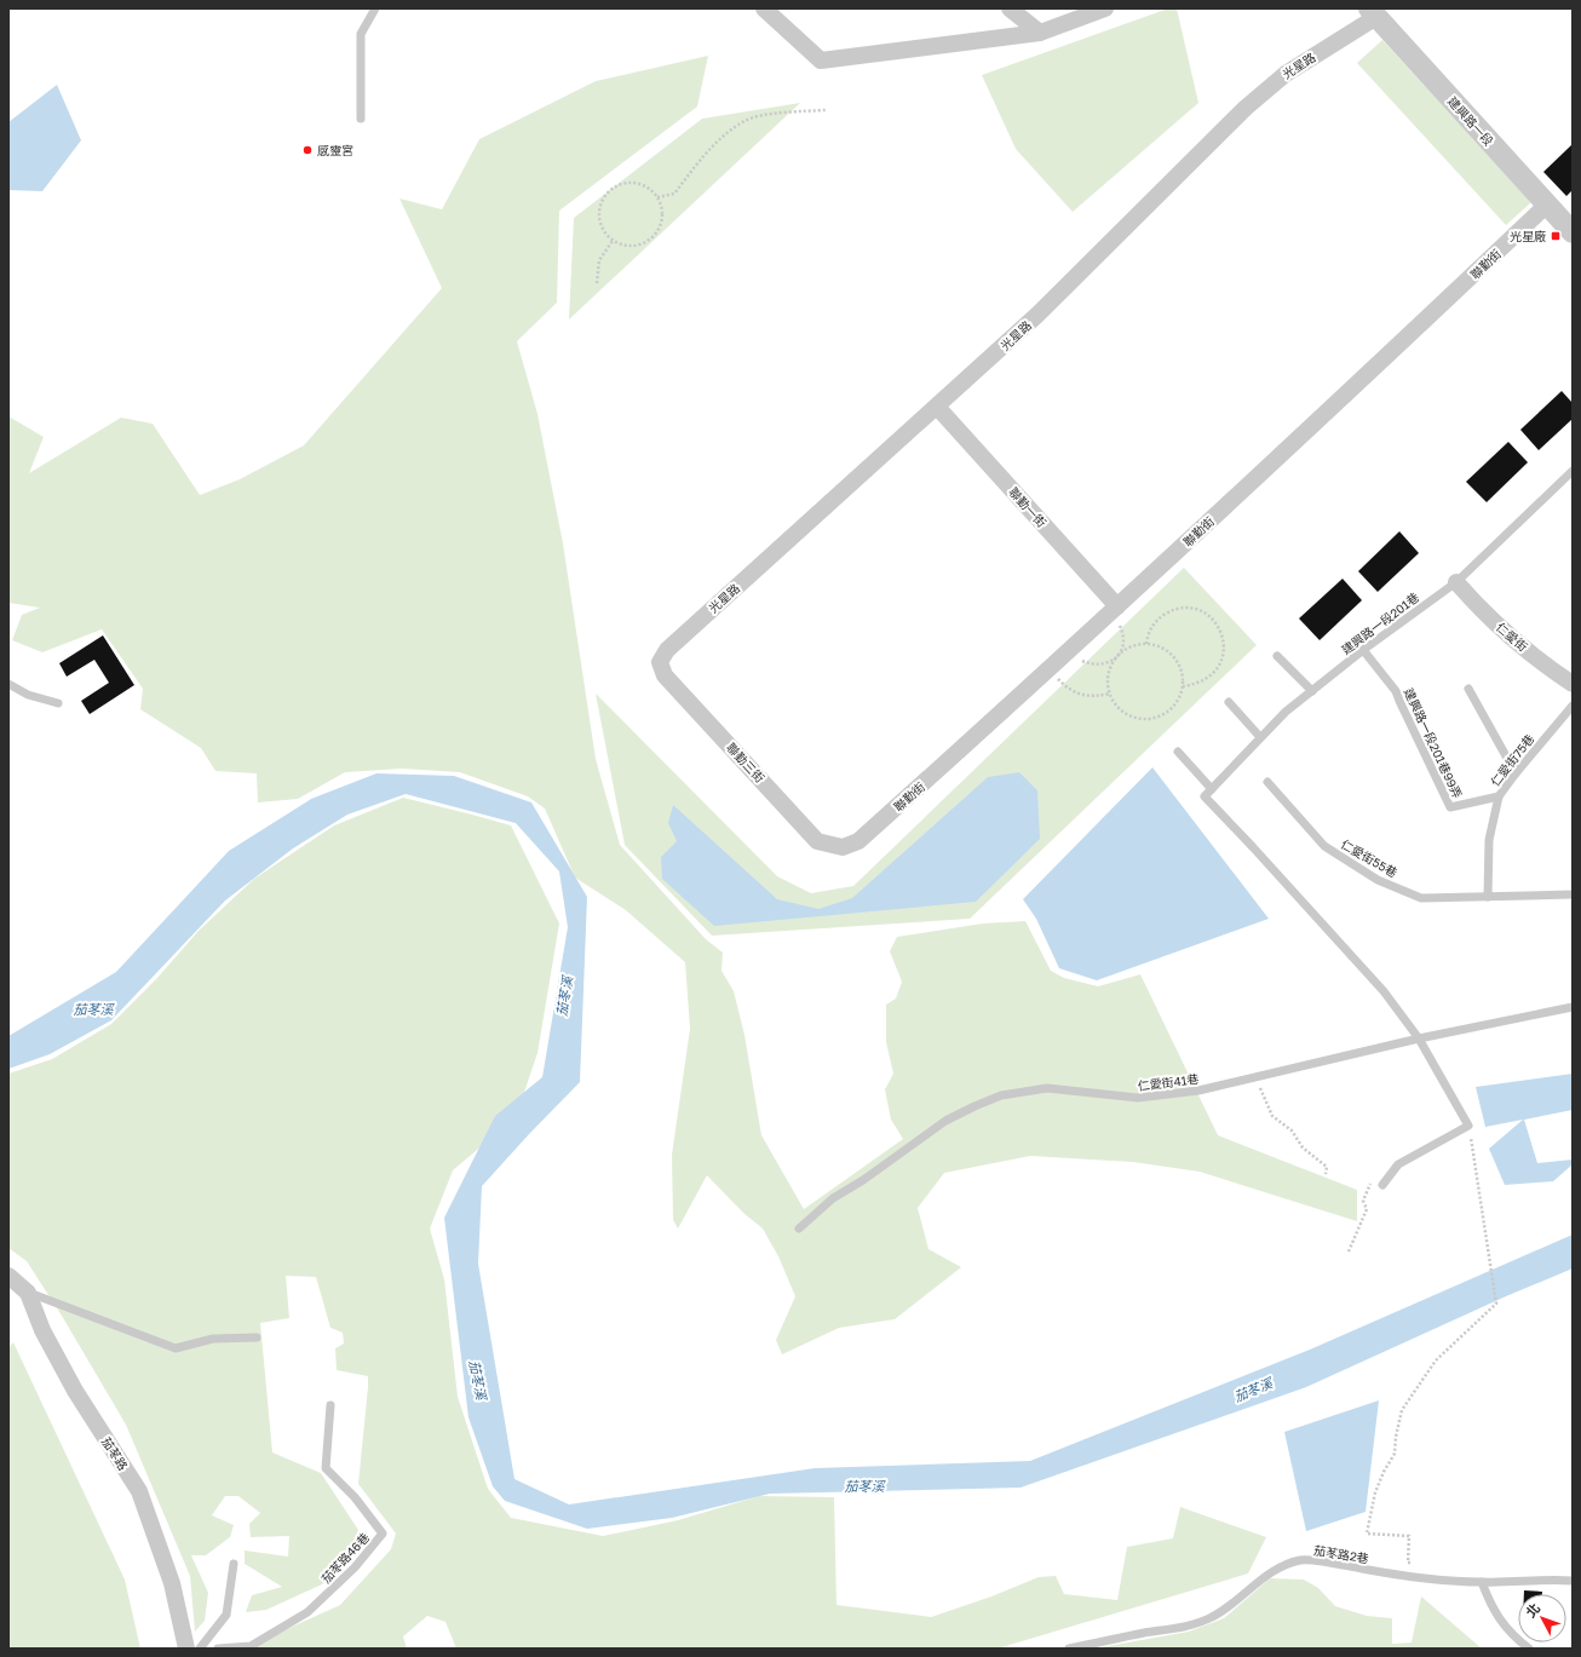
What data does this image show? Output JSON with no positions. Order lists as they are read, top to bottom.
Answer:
{
  "streets": {
    "street": [
      "光星路",
      "建興路一段",
      "聯勤街",
      "聯勤一街",
      "仁愛街",
      "聯勤三街",
      "茄苳路"
    ],
    "lane": [
      "建興路一段201巷",
      "建興路一段201巷99弄",
      "仁愛街75巷",
      "仁愛街55巷",
      "仁愛街41巷",
      "茄苳路2巷",
      "茄苳路46巷"
    ]
  },
  "crossings": [
    ["光星路", "建興路一段"],
    ["光星路", "聯勤一街"],
    ["光星路", "聯勤三街"],
    ["建興路一段", "聯勤街"],
    ["聯勤街", "聯勤一街"],
    ["聯勤街", "聯勤三街"],
    ["建興路一段201巷", "仁愛街"],
    ["建興路一段201巷", "建興路一段201巷99弄"],
    ["建興路一段201巷", "仁愛街41巷"],
    ["建興路一段201巷99弄", "仁愛街75巷"],
    ["仁愛街75巷", "仁愛街55巷"]
  ],
  "water": ["茄苳溪"],
  "places": {
    "other": ["感靈宮"],
    "transit": ["光星廠"]
  },
  "north": "top left"
}
